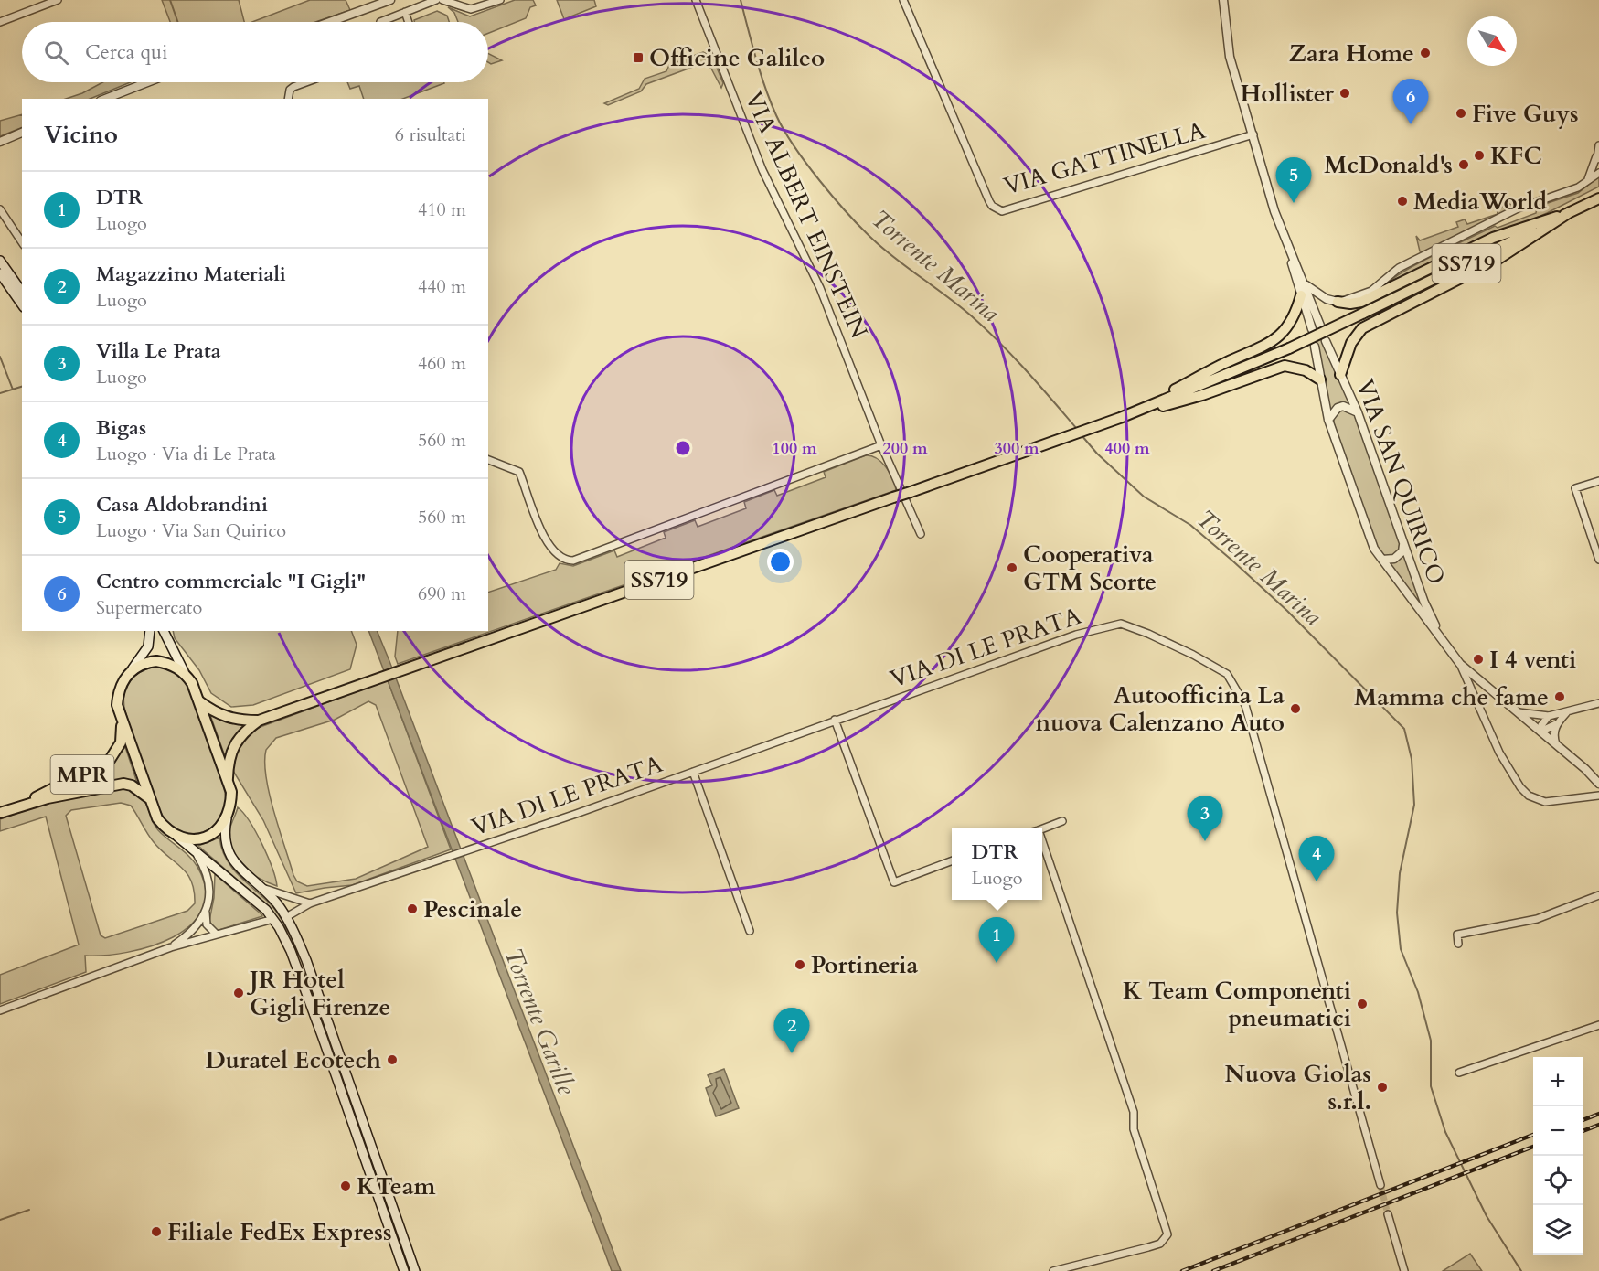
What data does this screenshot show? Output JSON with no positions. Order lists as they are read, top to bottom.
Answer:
{
  "streets": {
    "main road": ["SS719", "MPR"],
    "street": [
      "VIA GATTINELLA",
      "VIA ALBERT EINSTEIN",
      "VIA SAN QUIRICO",
      "VIA DI LE PRATA"
    ]
  },
  "water": ["Torrente Marina", "Torrente Garille"],
  "places": {
    "other": [
      "Zara Home",
      "Hollister",
      "Five Guys",
      "KFC",
      "McDonald's",
      "MediaWorld",
      "Cooperativa GTM Scorte",
      "I 4 venti",
      "Mamma che fame",
      "Autoofficina La nuova Calenzano Auto",
      "Pescinale",
      "Portineria",
      "JR Hotel Gigli Firenze",
      "K Team Componenti pneumatici",
      "Duratel Ecotech",
      "Nuova Giolas s.r.l.",
      "KTeam",
      "Filiale FedEx Express"
    ],
    "transit": ["Officine Galileo"]
  },
  "north": "bottom right",
  "page": {
    "search": "Cerca qui",
    "pins": [
      "6",
      "5",
      "3",
      "4",
      "1",
      "2"
    ],
    "heading": ["Vicino", "6 risultati"],
    "list": [
      {
        "mark": "1",
        "name": "DTR",
        "note": "Luogo",
        "value": "410 m"
      },
      {
        "mark": "2",
        "name": "Magazzino Materiali",
        "note": "Luogo",
        "value": "440 m"
      },
      {
        "mark": "3",
        "name": "Villa Le Prata",
        "note": "Luogo",
        "value": "460 m"
      },
      {
        "mark": "4",
        "name": "Bigas",
        "note": "Luogo · Via di Le Prata",
        "value": "560 m"
      },
      {
        "mark": "5",
        "name": "Casa Aldobrandini",
        "note": "Luogo · Via San Quirico",
        "value": "560 m"
      },
      {
        "mark": "6",
        "name": "Centro commerciale \"I Gigli\"",
        "note": "Supermercato",
        "value": "690 m"
      }
    ],
    "popup": ["DTR", "Luogo"],
    "map_buttons": ["+", "−"]
  },
  "rings": [
    "100 m",
    "200 m",
    "300 m",
    "400 m"
  ]
}
